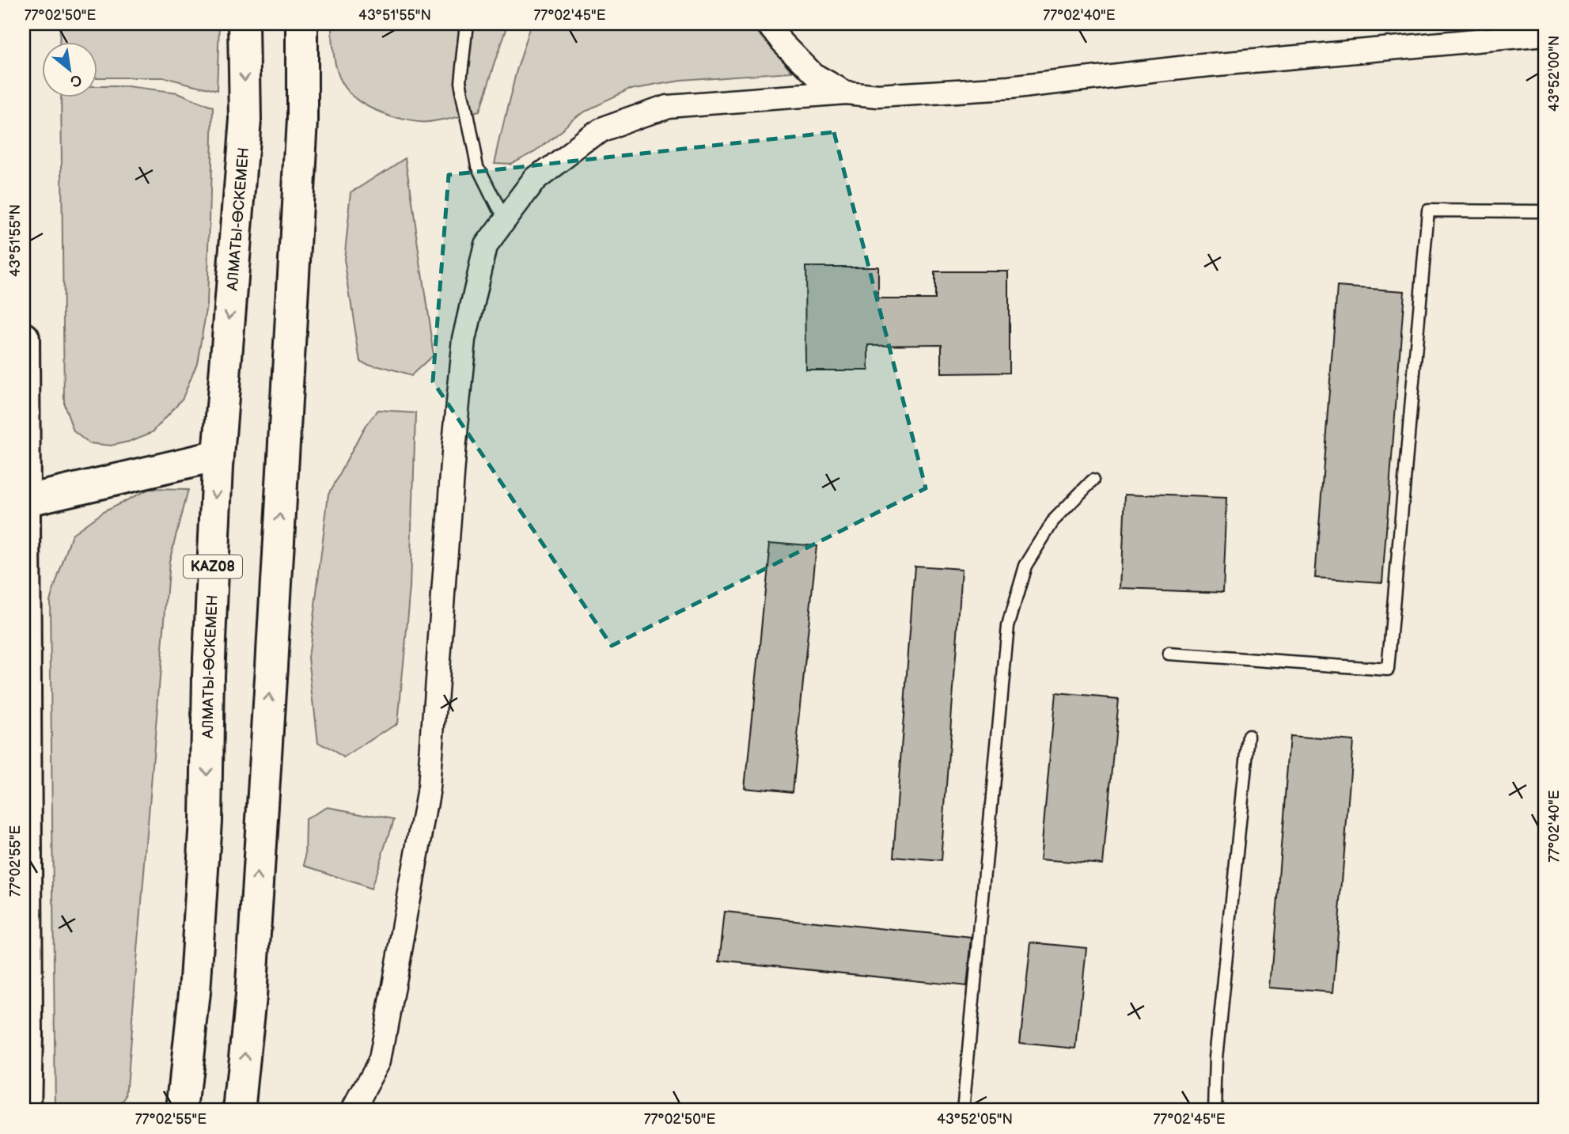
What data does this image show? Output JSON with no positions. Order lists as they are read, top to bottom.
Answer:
{
  "streets": {
    "main road": ["АЛМАТЫ-ӨСКЕМЕН", "KAZ08"]
  },
  "north": "bottom right",
  "coordinates": [
    "77°02'50\"E",
    "43°51'55\"N",
    "77°02'45\"E",
    "77°02'40\"E",
    "43°52'00\"N",
    "77°02'55\"E",
    "43°52'05\"N"
  ]
}
